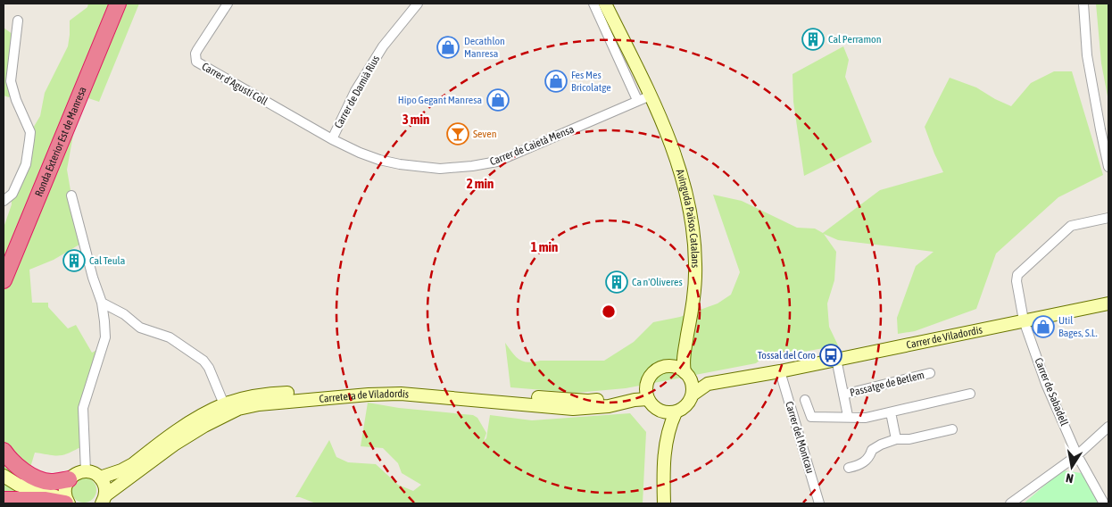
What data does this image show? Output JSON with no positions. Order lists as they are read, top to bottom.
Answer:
{
  "streets": {
    "highway": ["Ronda Exterior Est de Manresa"],
    "street": [
      "Carrer d'Agustí Coll",
      "Carrer de Damià Rius",
      "Carrer de Caietà Mensa",
      "Avinguda Països Catalans",
      "Carrer de Viladordis",
      "Passatge de Betlem",
      "Carrer de Sabadell",
      "Carretera de Viladordis",
      "Carrer del Montcau"
    ]
  },
  "crossings": [
    ["Carrer d'Agustí Coll", "Carrer de Damià Rius"],
    ["Carrer d'Agustí Coll", "Carrer de Caietà Mensa"],
    ["Carrer de Damià Rius", "Carrer de Caietà Mensa"],
    ["Carrer de Caietà Mensa", "Avinguda Països Catalans"],
    ["Avinguda Països Catalans", "Carretera de Viladordis"],
    ["Carrer de Viladordis", "Carrer de Sabadell"],
    ["Carrer de Viladordis", "Carrer del Montcau"]
  ],
  "places": {
    "building": ["Cal Perramon", "Cal Teula", "Ca n'Oliveres"],
    "shop": [
      "Decathlon Manresa",
      "Fes Mes Bricolatge",
      "Hipo Gegant Manresa",
      "Util Bages, S.L."
    ],
    "bar": ["Seven"],
    "bus stop": ["Tossal del Coro"]
  },
  "north": "bottom",
  "rings": ["3 min", "2 min", "1 min"]
}
